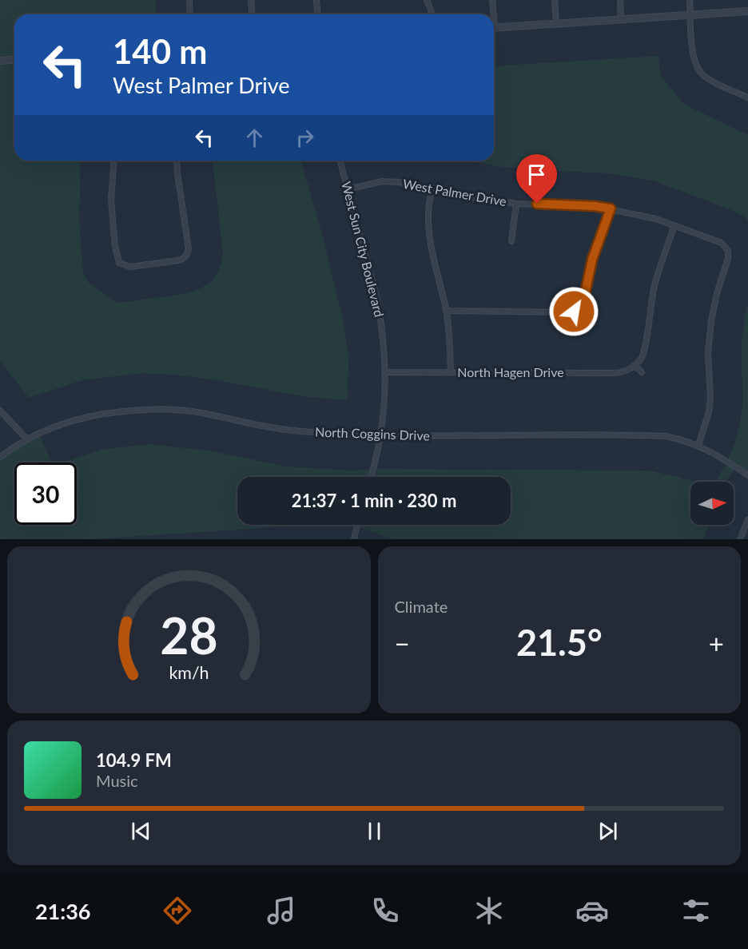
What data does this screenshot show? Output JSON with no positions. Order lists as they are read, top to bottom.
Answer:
{
  "streets": {
    "street": [
      "West Palmer Drive",
      "West Sun City Boulevard",
      "North Hagen Drive",
      "North Coggins Drive"
    ]
  },
  "crossings": [
    ["West Palmer Drive", "West Sun City Boulevard"],
    ["West Palmer Drive", "North Coggins Drive"],
    ["West Sun City Boulevard", "North Hagen Drive"],
    ["West Sun City Boulevard", "North Coggins Drive"]
  ],
  "north": "right",
  "page": {
    "turn": ["140 m", "West Palmer Drive"],
    "limit": "30",
    "trip": "21:37 · 1 min · 230 m",
    "tile": "Climate",
    "heat": ["−", "21.5°", "+"],
    "song": ["104.9 FM", "Music"],
    "tabs": "21:36",
    "gauge": ["28", "km/h"]
  }
}
